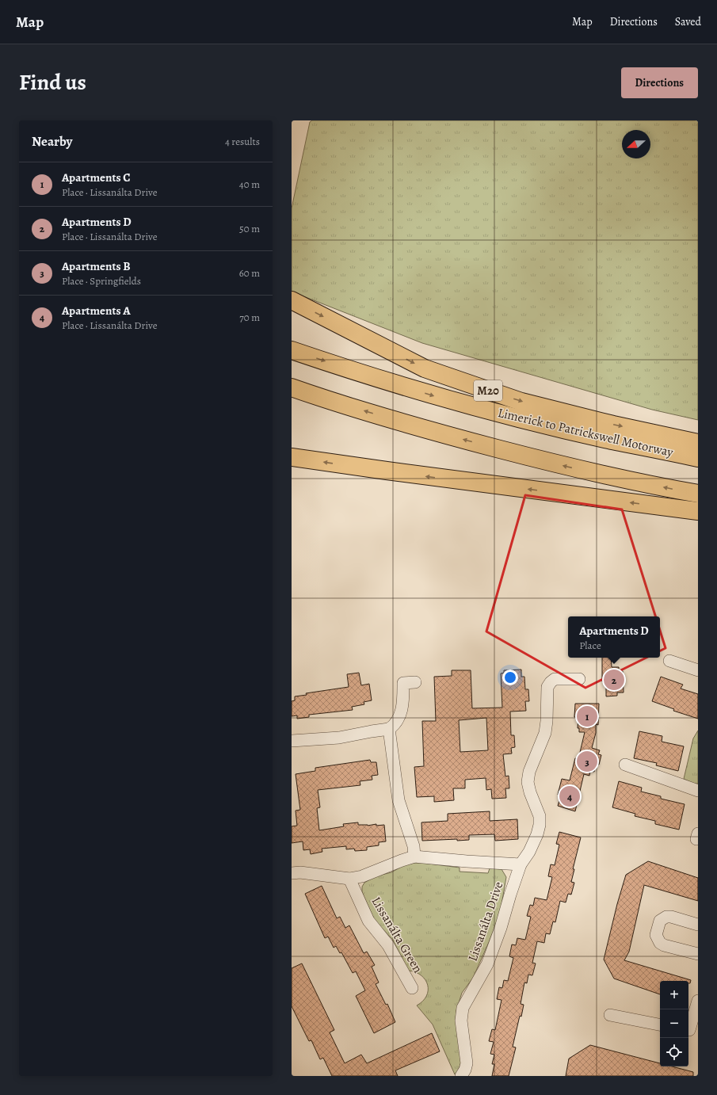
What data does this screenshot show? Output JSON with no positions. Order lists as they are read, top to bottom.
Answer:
{
  "streets": {
    "highway": ["M20", "Limerick to Patrickswell Motorway"],
    "street": ["Lissanálta Drive", "Lissanálta Green"]
  },
  "north": "left",
  "page": {
    "header": "Map",
    "nav": ["Map", "Directions", "Saved"],
    "title": "Find us",
    "buttons": "Directions",
    "heading": ["Nearby", "4 results"],
    "list": [
      {
        "mark": "1",
        "name": "Apartments C",
        "note": "Place · Lissanálta Drive",
        "value": "40 m"
      },
      {
        "mark": "2",
        "name": "Apartments D",
        "note": "Place · Lissanálta Drive",
        "value": "50 m"
      },
      {
        "mark": "3",
        "name": "Apartments B",
        "note": "Place · Springfields",
        "value": "60 m"
      },
      {
        "mark": "4",
        "name": "Apartments A",
        "note": "Place · Lissanálta Drive",
        "value": "70 m"
      }
    ],
    "popup": ["Apartments D", "Place"],
    "pins": [
      "2",
      "1",
      "3",
      "4"
    ],
    "map_buttons": ["+", "−"]
  }
}
